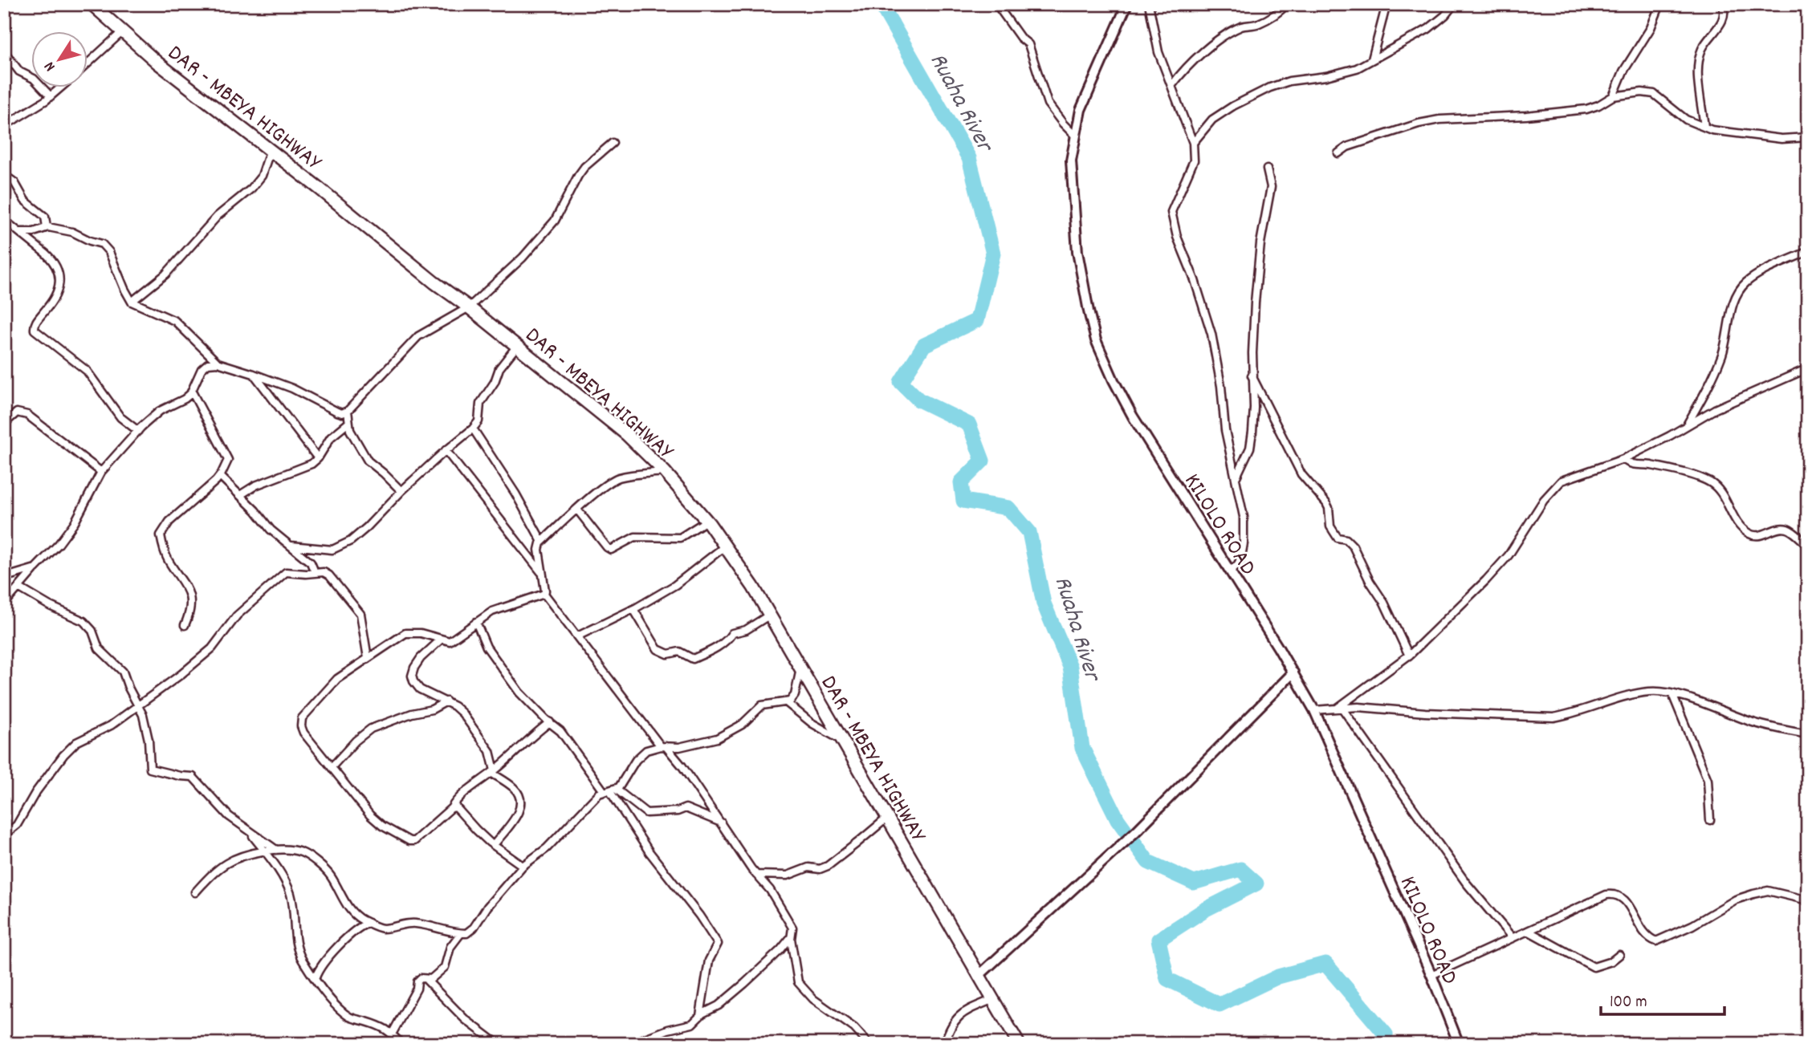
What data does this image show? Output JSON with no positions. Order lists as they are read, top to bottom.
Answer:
{
  "streets": {
    "highway": ["DAR - MBEYA HIGHWAY"],
    "main road": ["KILOLO ROAD"]
  },
  "water": ["Ruaha River"],
  "scale_bar": "100 m",
  "north": "bottom left"
}
